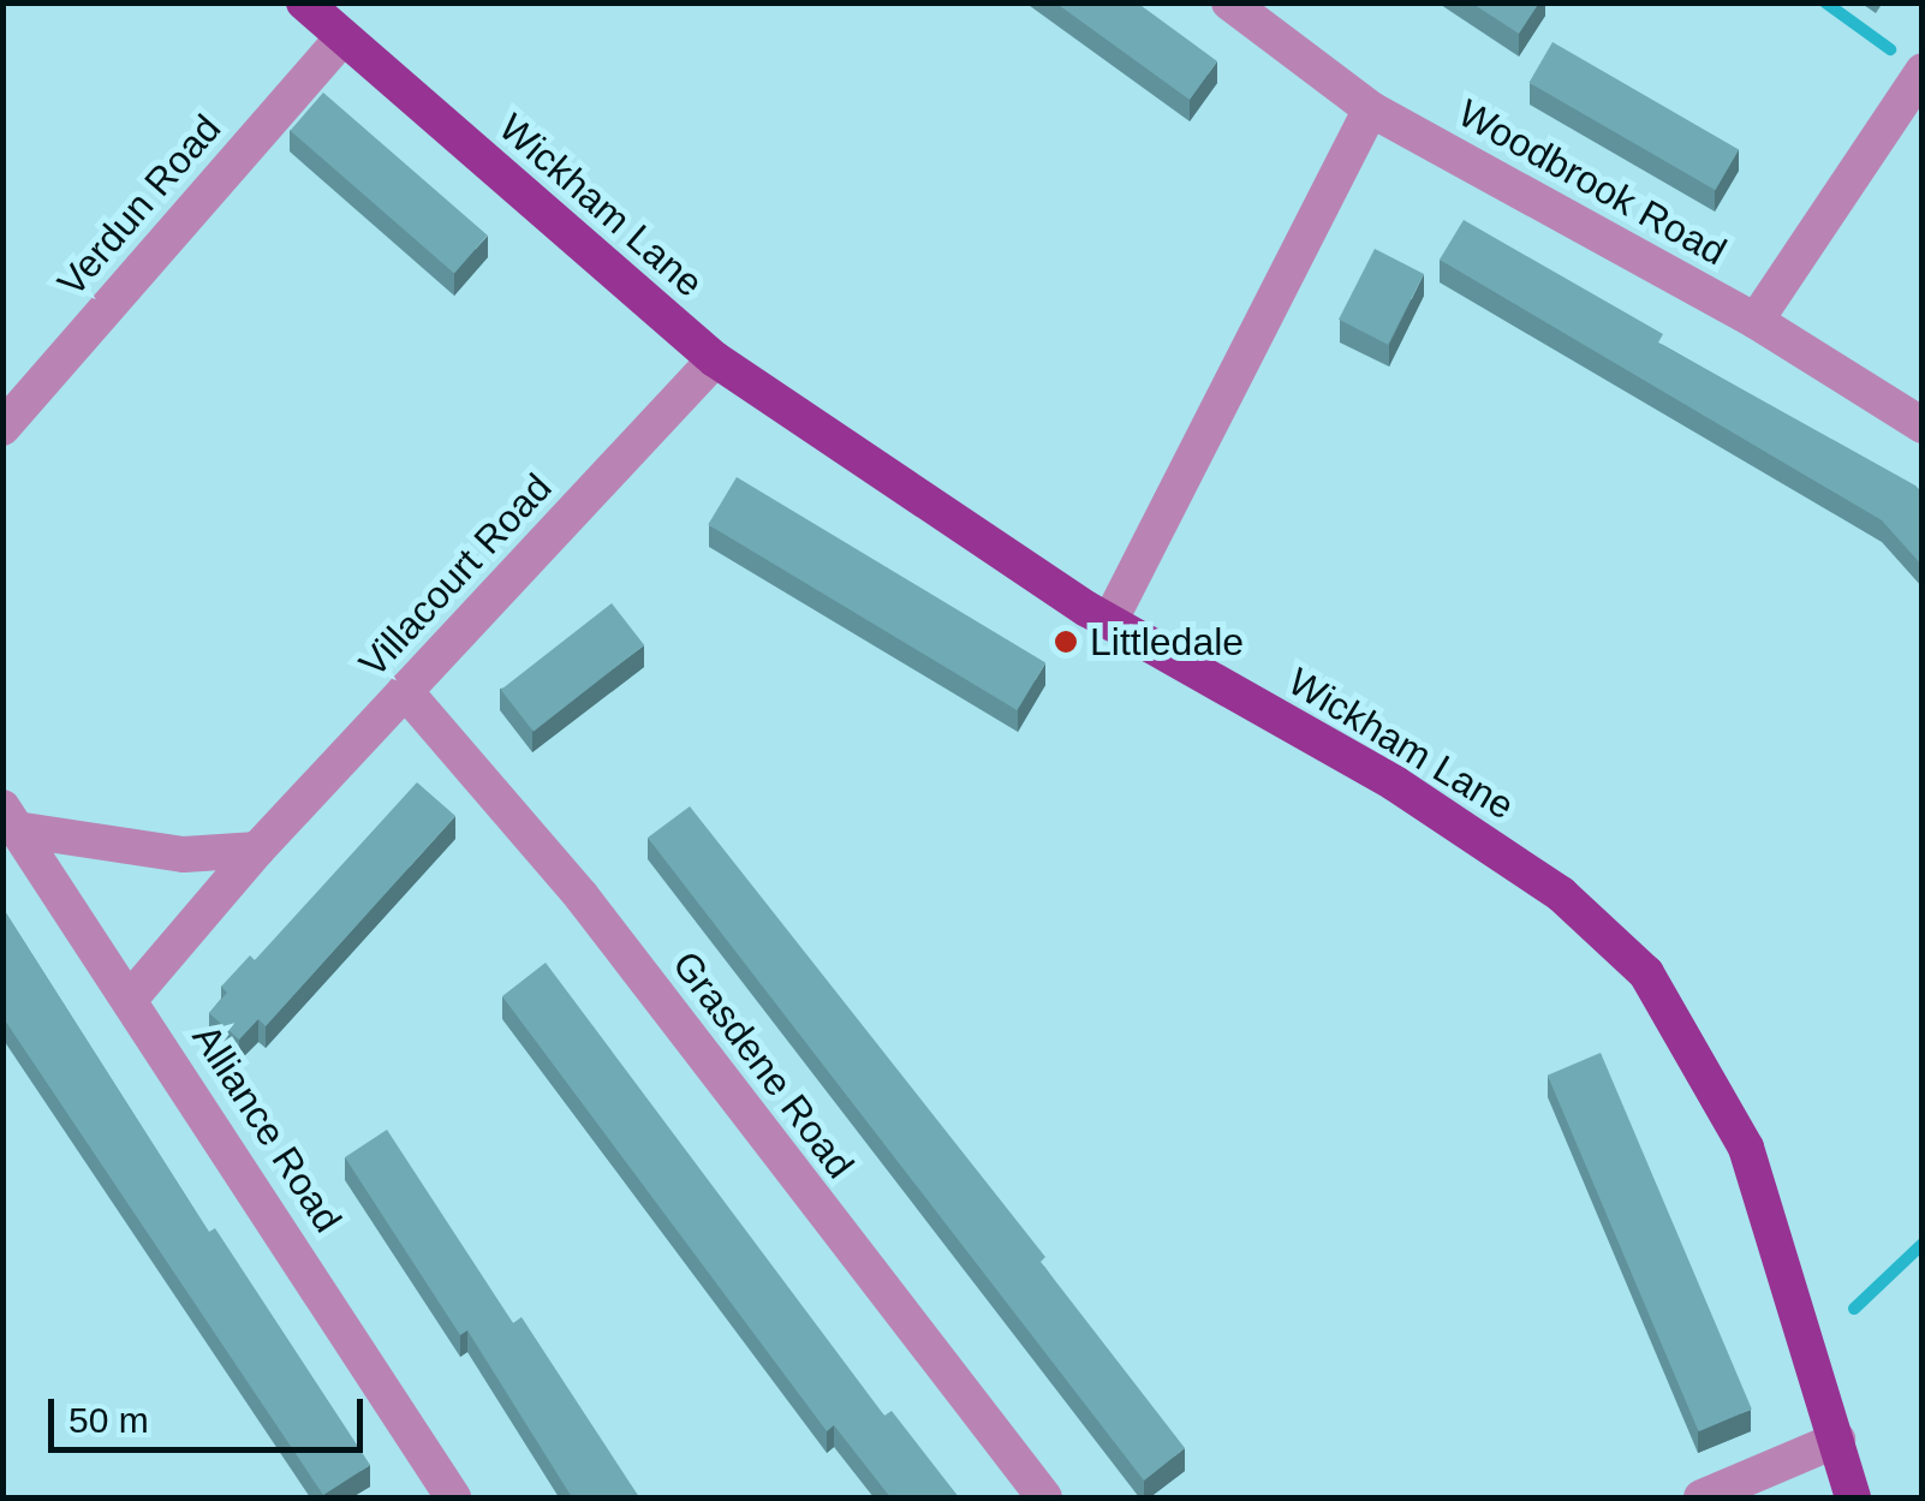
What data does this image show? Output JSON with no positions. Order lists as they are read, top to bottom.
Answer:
{
  "streets": {
    "main road": ["Wickham Lane"],
    "street": [
      "Woodbrook Road",
      "Verdun Road",
      "Villacourt Road",
      "Grasdene Road",
      "Alliance Road"
    ]
  },
  "crossings": [
    ["Verdun Road", "Wickham Lane"],
    ["Wickham Lane", "Villacourt Road"],
    ["Villacourt Road", "Grasdene Road"],
    ["Villacourt Road", "Alliance Road"]
  ],
  "places": ["Littledale"],
  "scale_bar": "50 m"
}
